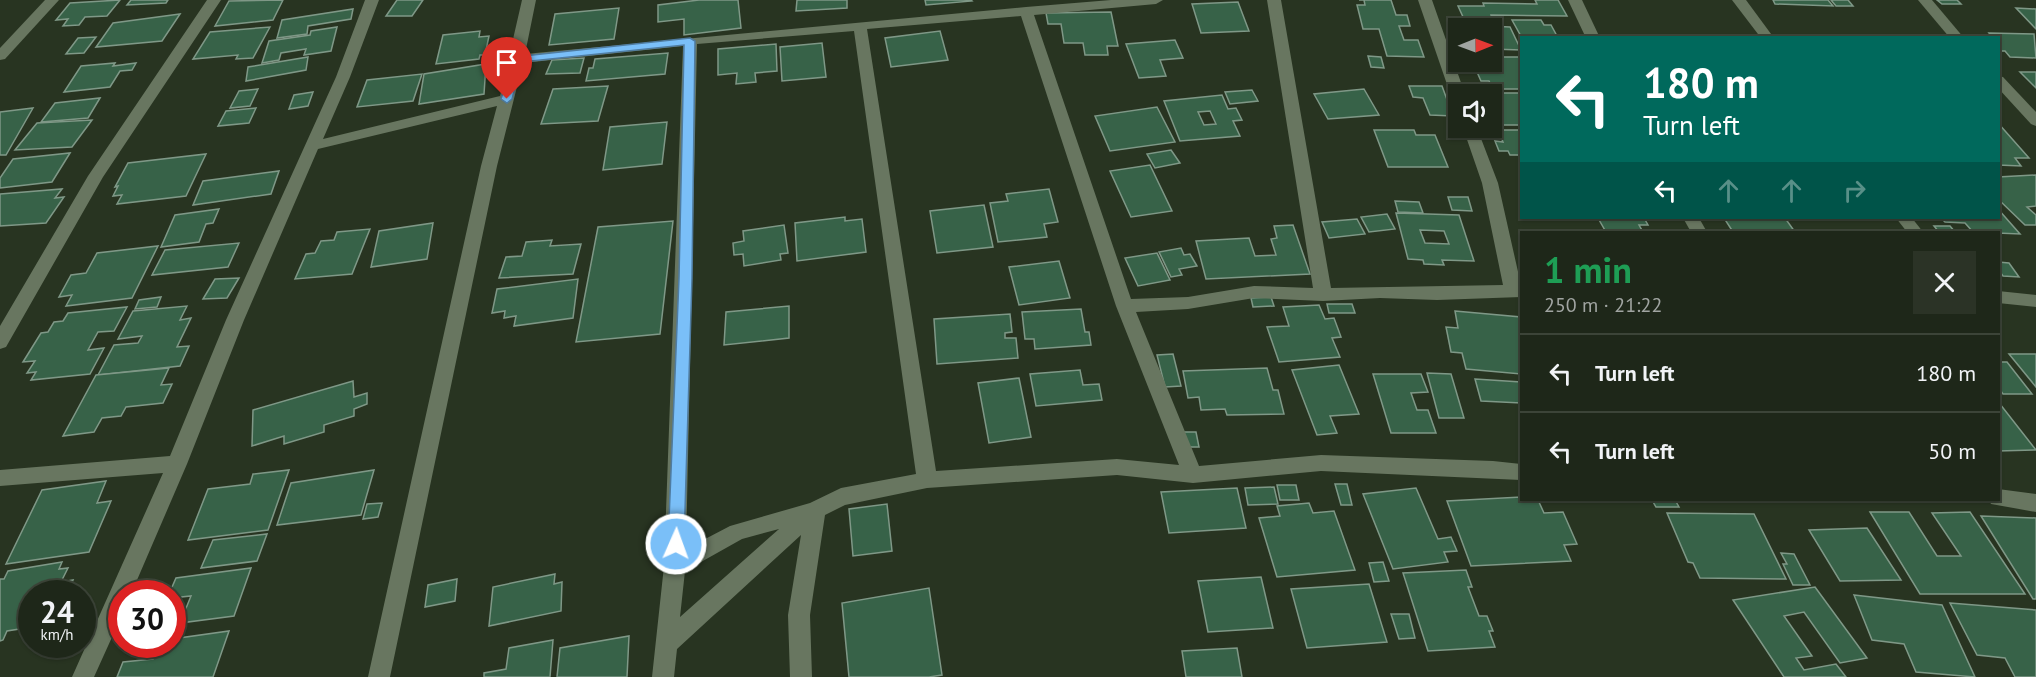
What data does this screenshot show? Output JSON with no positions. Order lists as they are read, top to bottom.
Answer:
{
  "north": "right",
  "page": {
    "turn": ["180 m", "Turn left"],
    "heading": ["1 min", "250 m · 21:22"],
    "list": [
      {
        "name": "Turn left",
        "value": "180 m"
      },
      {
        "name": "Turn left",
        "value": "50 m"
      }
    ],
    "speed": "24 km/h",
    "limit": "30"
  }
}
